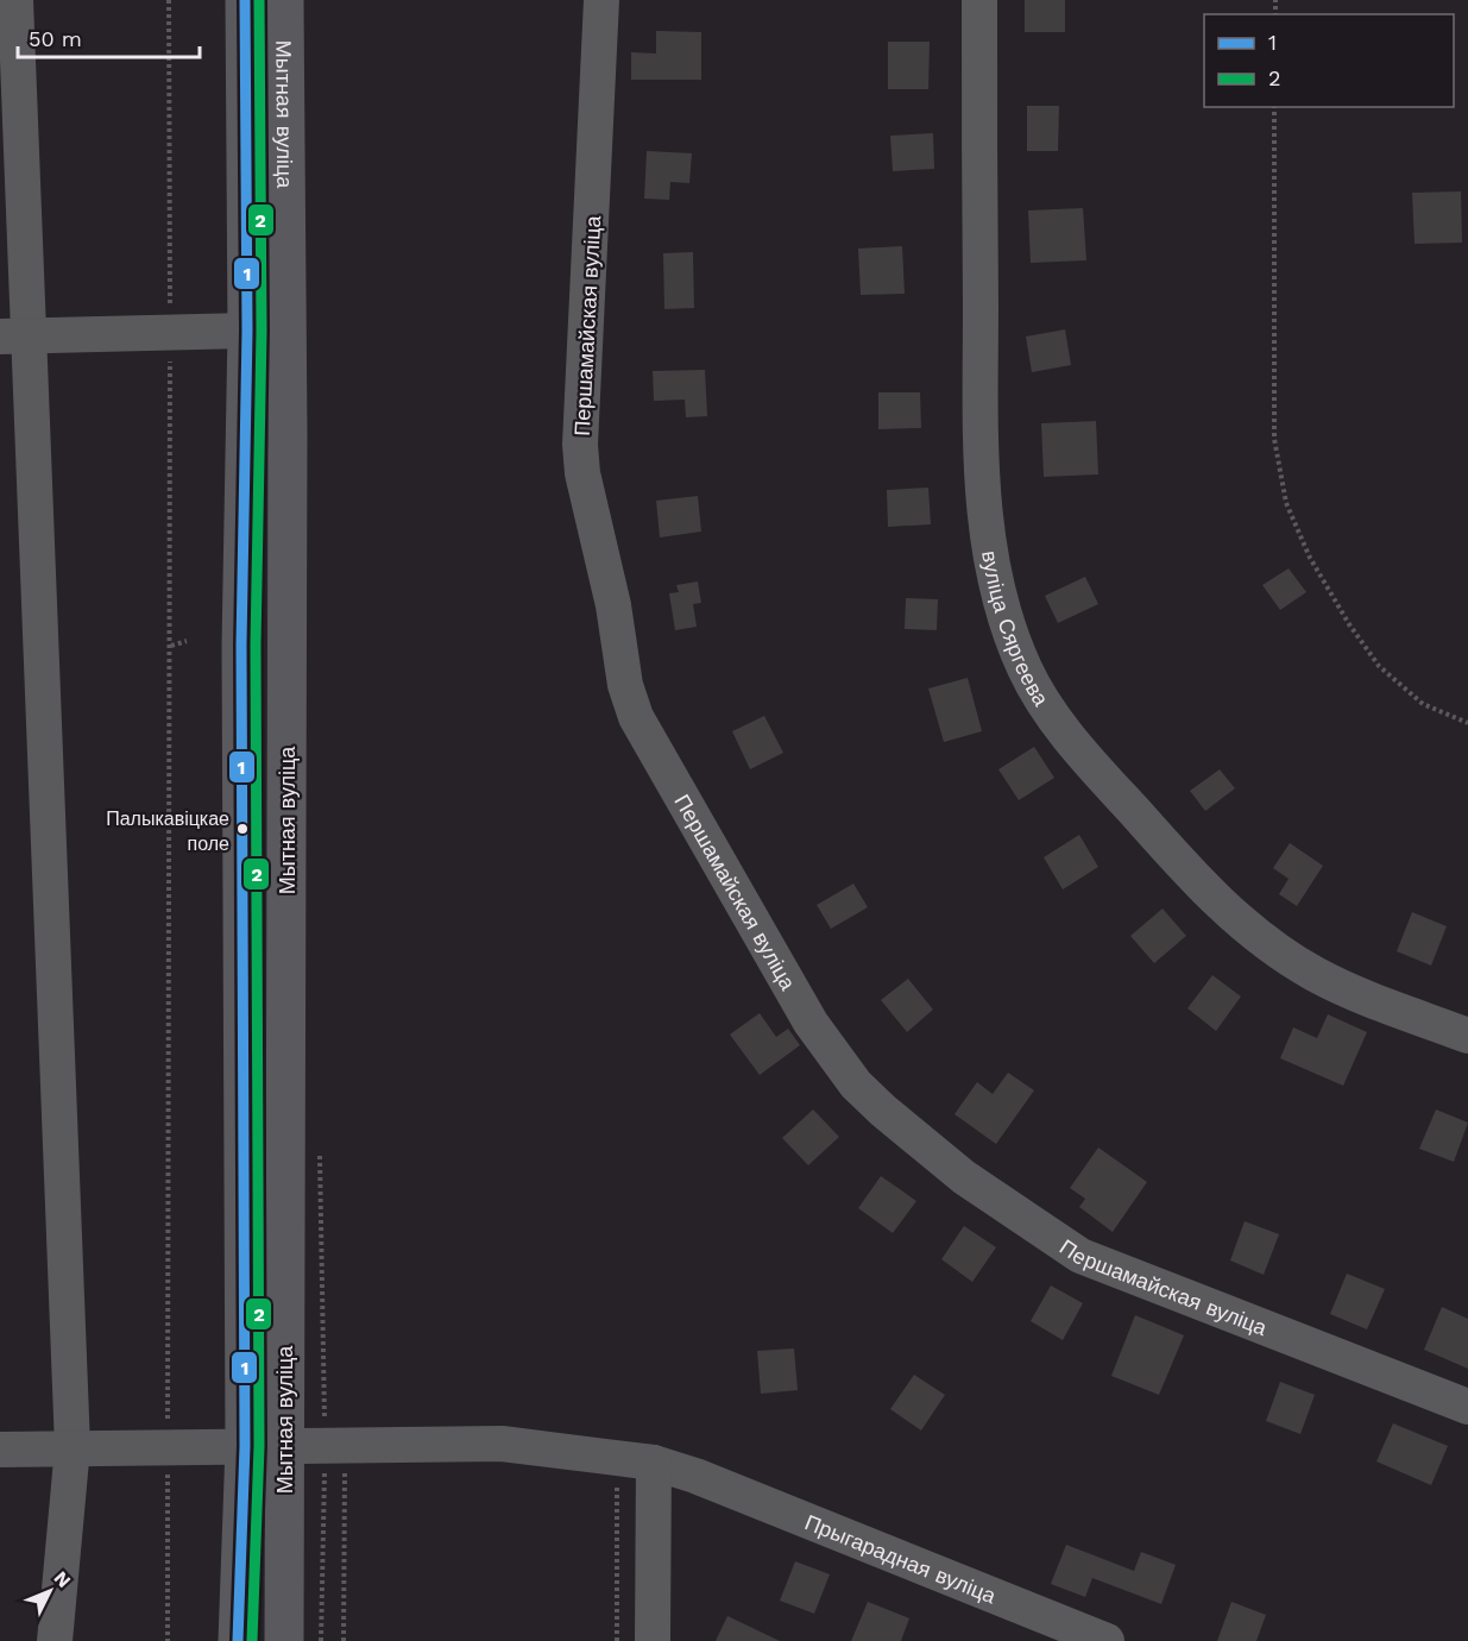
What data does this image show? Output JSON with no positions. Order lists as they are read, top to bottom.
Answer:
{
  "streets": {
    "main road": ["Мытная вуліца"],
    "street": ["Першамайская вуліца", "вуліца Сяргеева", "Прыгарадная вуліца"]
  },
  "crossings": [
    ["Мытная вуліца", "Прыгарадная вуліца"]
  ],
  "places": ["Палыкавіцкае поле"],
  "lines": ["transit line 1", "transit line 2"],
  "legend": ["1", "2"],
  "scale_bar": "50 m",
  "north": "top right"
}
